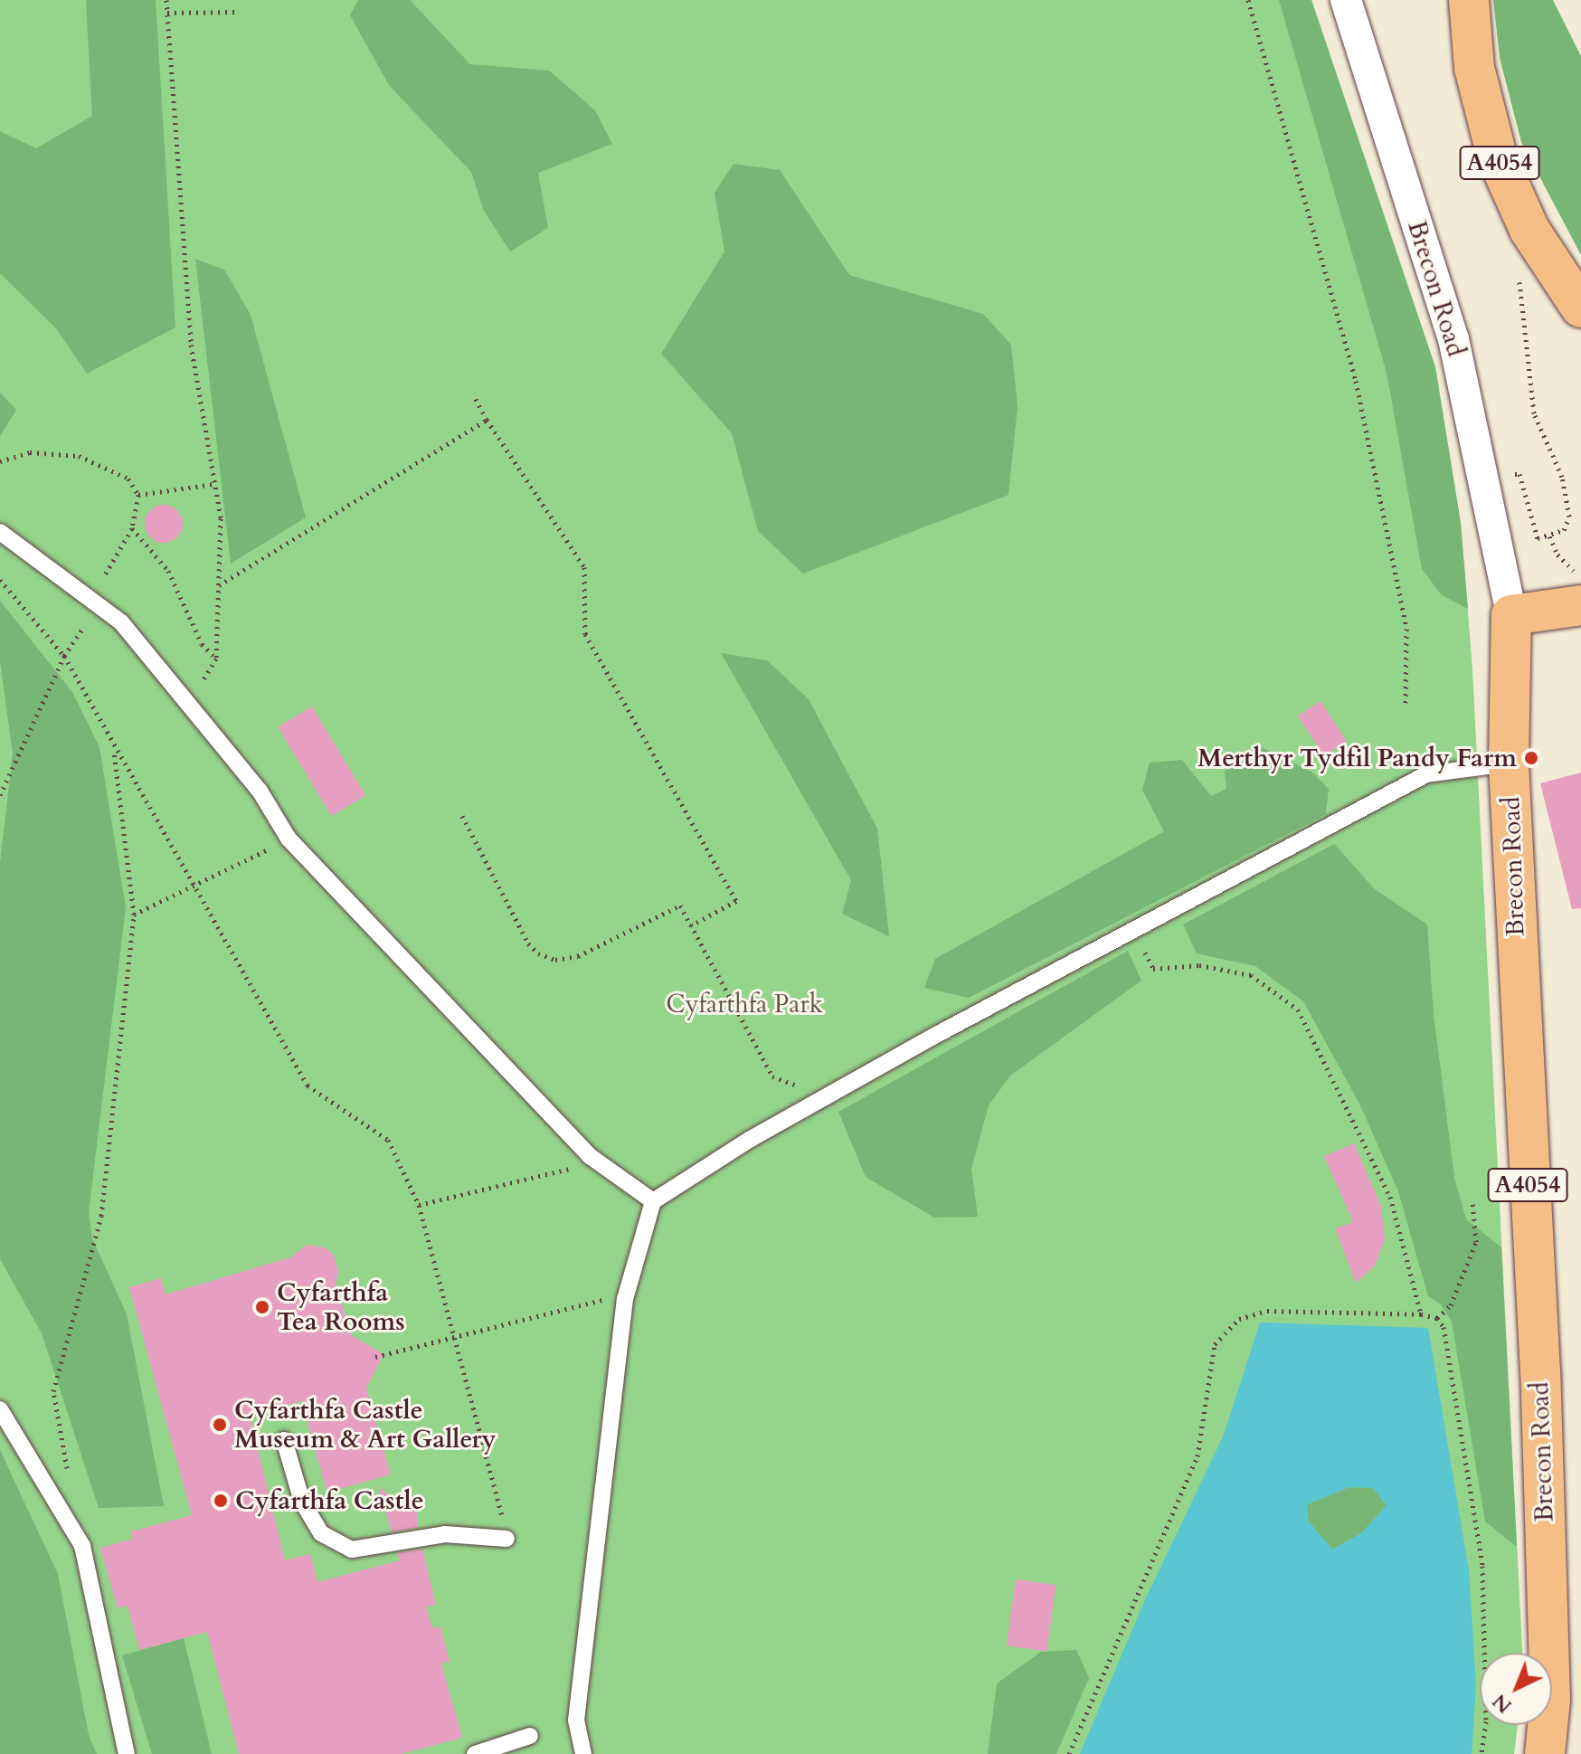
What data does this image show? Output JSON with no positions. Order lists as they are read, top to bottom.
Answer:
{
  "streets": {
    "main road": ["A4054", "Brecon Road"]
  },
  "parks": ["Cyfarthfa Park"],
  "places": [
    "Merthyr Tydfil Pandy Farm",
    "Cyfarthfa Tea Rooms",
    "Cyfarthfa Castle Museum & Art Gallery",
    "Cyfarthfa Castle"
  ],
  "north": "bottom left"
}
